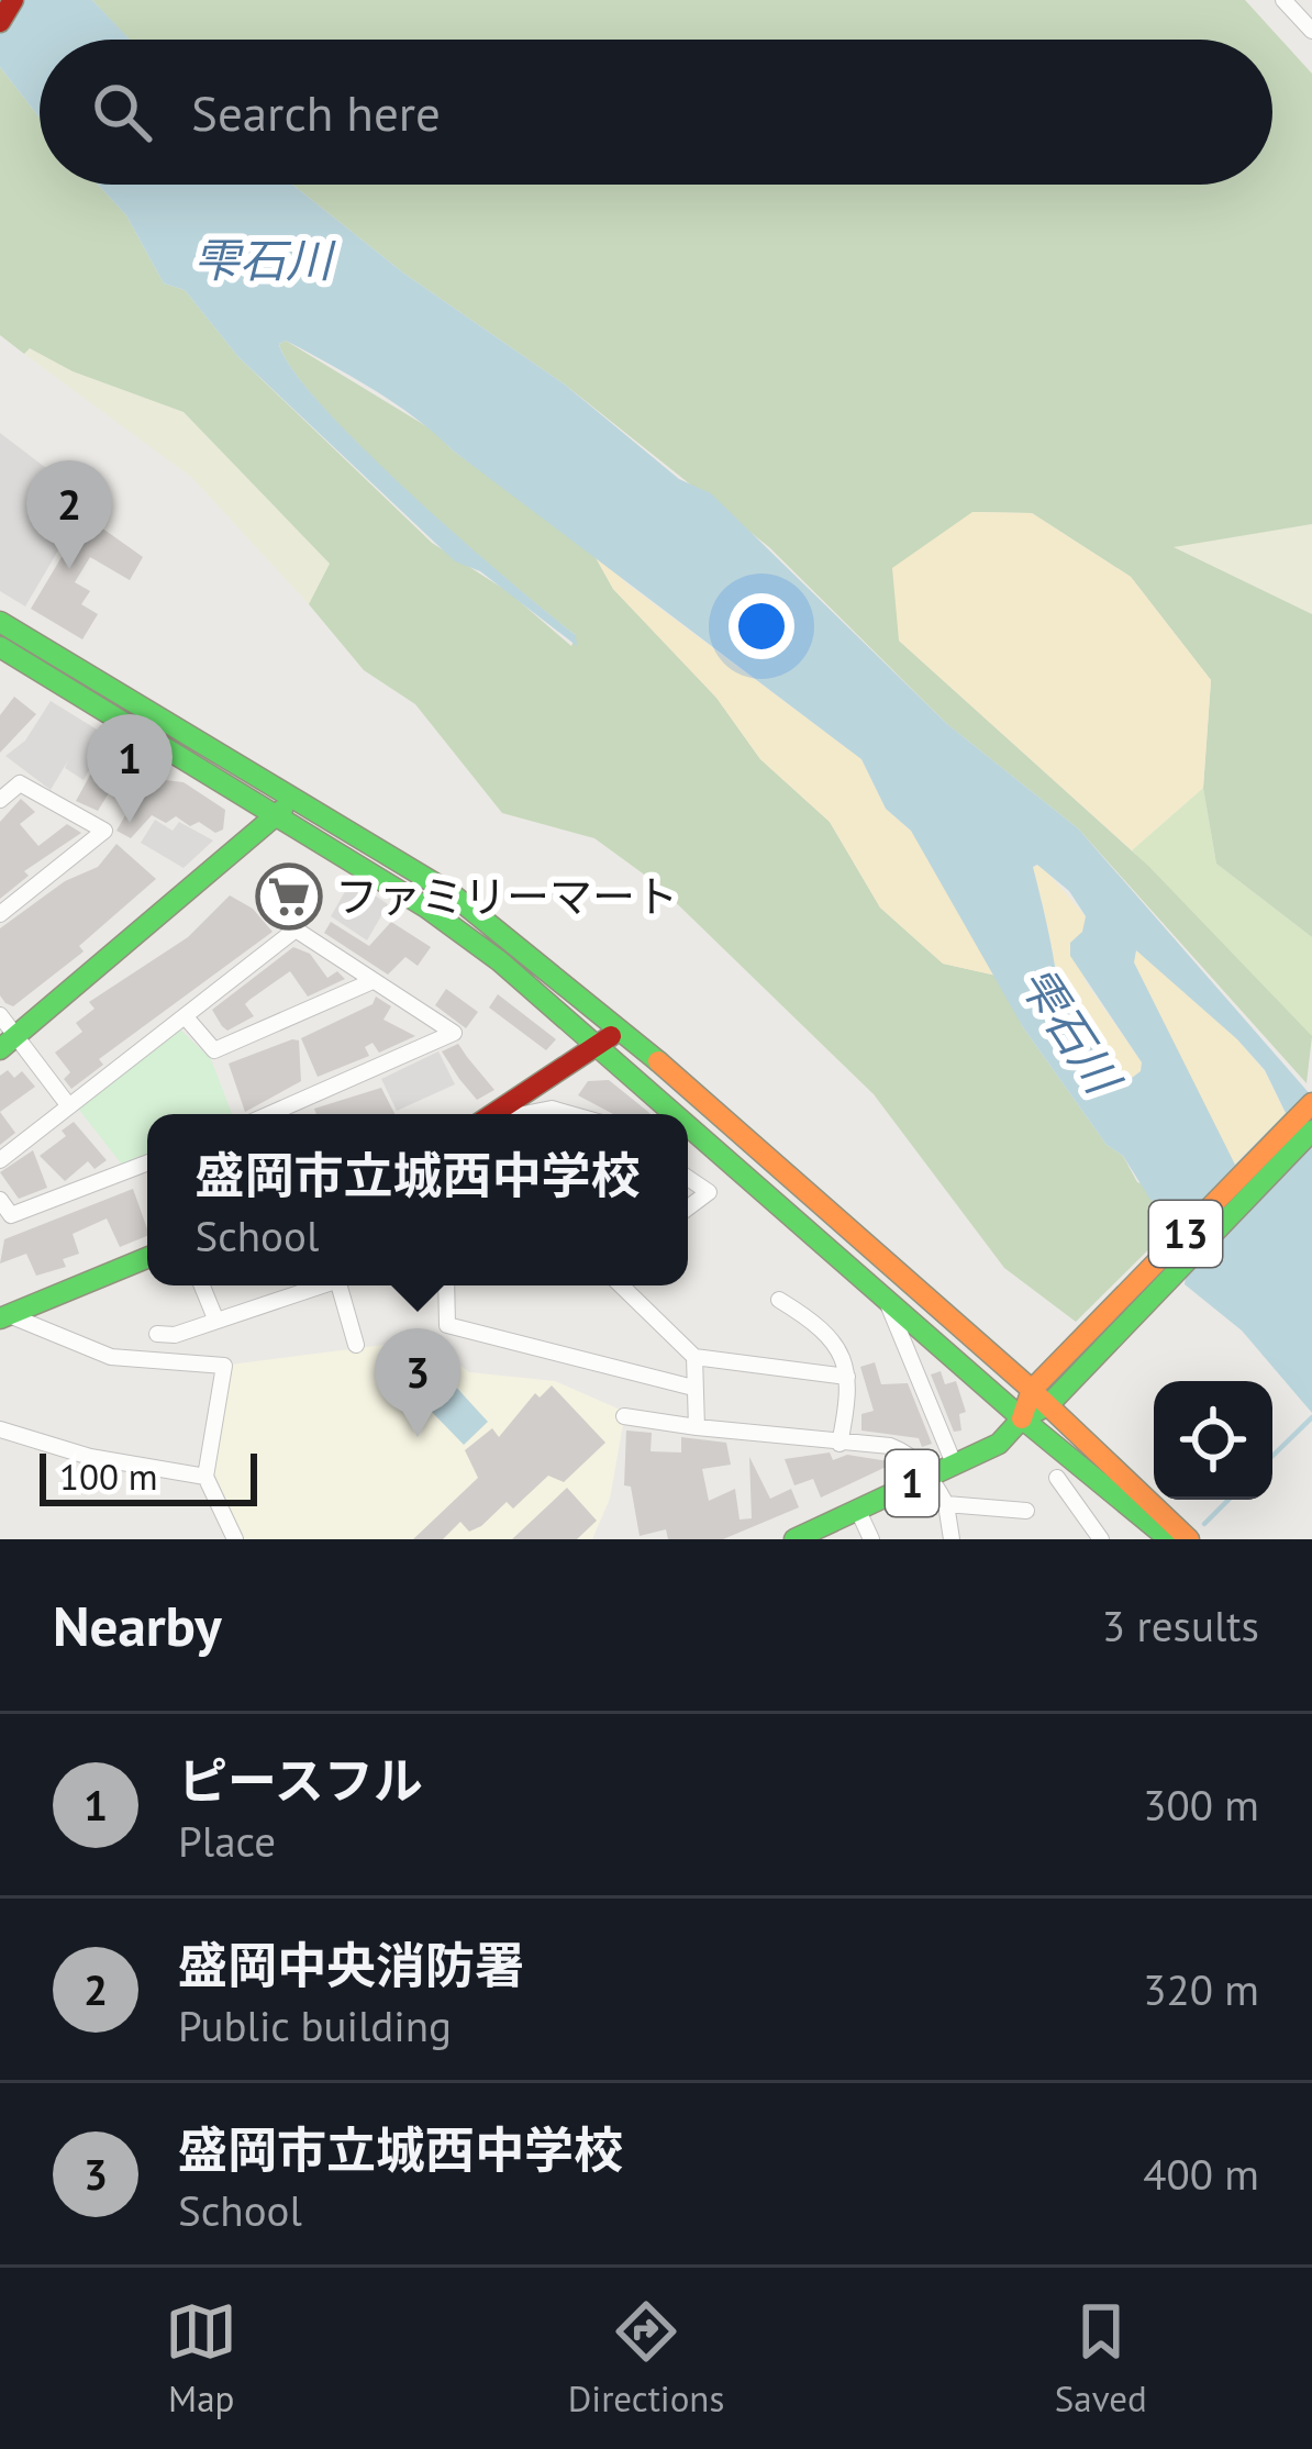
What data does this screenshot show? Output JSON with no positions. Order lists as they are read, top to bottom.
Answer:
{
  "streets": {
    "street": ["13", "1"]
  },
  "water": ["雫石川"],
  "places": {
    "supermarket": ["ファミリーマート"]
  },
  "scale_bar": "100 m",
  "page": {
    "search": "Search here",
    "pins": ["2", "1", "3"],
    "popup": ["盛岡市立城西中学校", "School"],
    "scale": "100 m",
    "heading": ["Nearby", "3 results"],
    "list": [
      {
        "mark": "1",
        "name": "ピースフル",
        "note": "Place",
        "value": "300 m"
      },
      {
        "mark": "2",
        "name": "盛岡中央消防署",
        "note": "Public building",
        "value": "320 m"
      },
      {
        "mark": "3",
        "name": "盛岡市立城西中学校",
        "note": "School",
        "value": "400 m"
      }
    ],
    "nav": ["Map", "Directions", "Saved"]
  }
}
